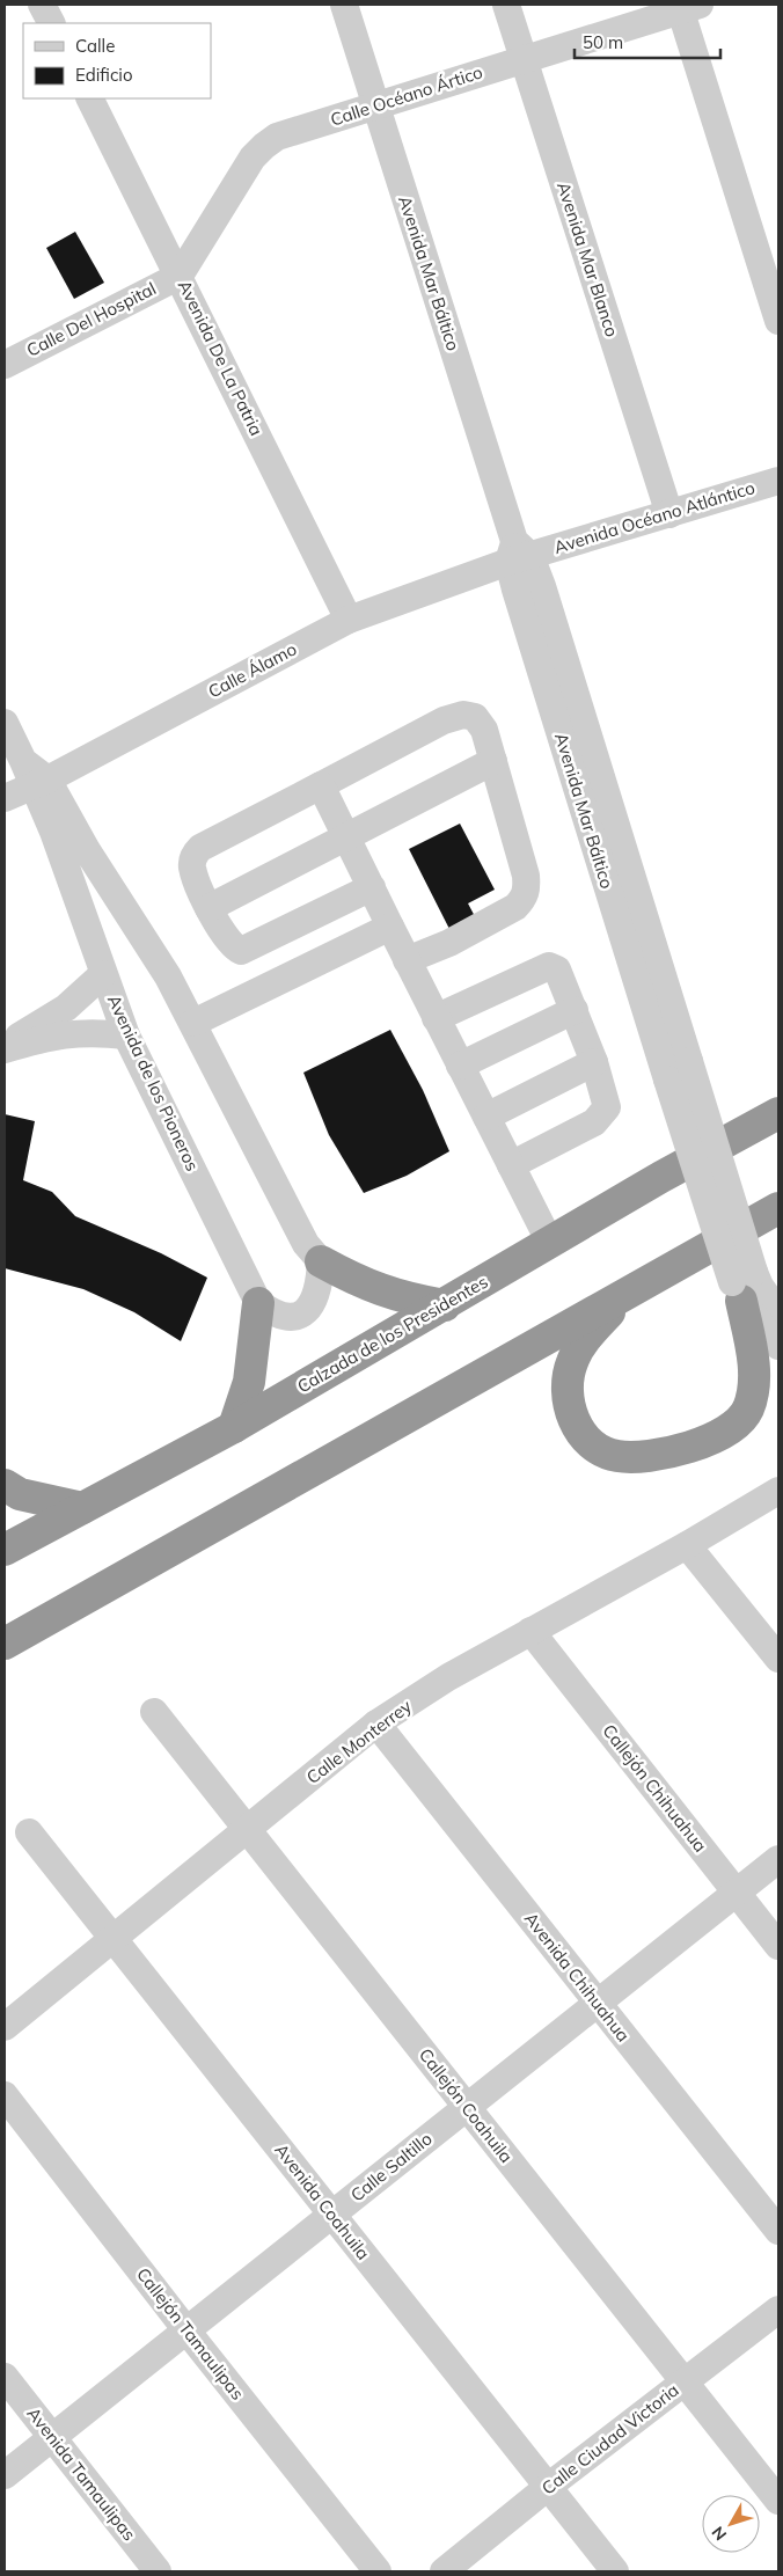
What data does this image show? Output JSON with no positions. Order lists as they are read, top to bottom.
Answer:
{
  "streets": {
    "highway": ["Calzada de los Presidentes"],
    "street": [
      "Calle Océano Ártico",
      "Avenida Mar Blanco",
      "Avenida Mar Báltico",
      "Calle Del Hospital",
      "Avenida De La Patria",
      "Avenida Océano Atlántico",
      "Calle Álamo",
      "Avenida de los Pioneros",
      "Calle Monterrey",
      "Callejón Chihuahua",
      "Avenida Chihuahua",
      "Callejón Coahuila",
      "Calle Saltillo",
      "Avenida Coahuila",
      "Callejón Tamaulipas",
      "Calle Ciudad Victoria",
      "Avenida Tamaulipas"
    ]
  },
  "crossings": [
    ["Calle Océano Ártico", "Avenida Mar Blanco"],
    ["Calle Océano Ártico", "Avenida Mar Báltico"],
    ["Calle Océano Ártico", "Calle Del Hospital"],
    ["Calle Océano Ártico", "Avenida De La Patria"],
    ["Avenida Mar Blanco", "Avenida Océano Atlántico"],
    ["Avenida Mar Báltico", "Avenida Océano Atlántico"],
    ["Avenida Mar Báltico", "Calle Álamo"],
    ["Calle Del Hospital", "Avenida De La Patria"],
    ["Avenida De La Patria", "Calle Álamo"],
    ["Avenida Océano Atlántico", "Calle Álamo"],
    ["Calle Álamo", "Avenida de los Pioneros"],
    ["Calle Monterrey", "Callejón Chihuahua"],
    ["Calle Monterrey", "Avenida Chihuahua"],
    ["Calle Monterrey", "Callejón Coahuila"],
    ["Calle Monterrey", "Avenida Coahuila"],
    ["Callejón Chihuahua", "Calle Saltillo"],
    ["Avenida Chihuahua", "Calle Saltillo"],
    ["Callejón Coahuila", "Calle Saltillo"],
    ["Callejón Coahuila", "Calle Ciudad Victoria"],
    ["Calle Saltillo", "Avenida Coahuila"],
    ["Calle Saltillo", "Callejón Tamaulipas"],
    ["Calle Saltillo", "Avenida Tamaulipas"],
    ["Avenida Coahuila", "Calle Ciudad Victoria"]
  ],
  "legend": ["Calle", "Edificio"],
  "scale_bar": "50 m",
  "north": "bottom left"
}
